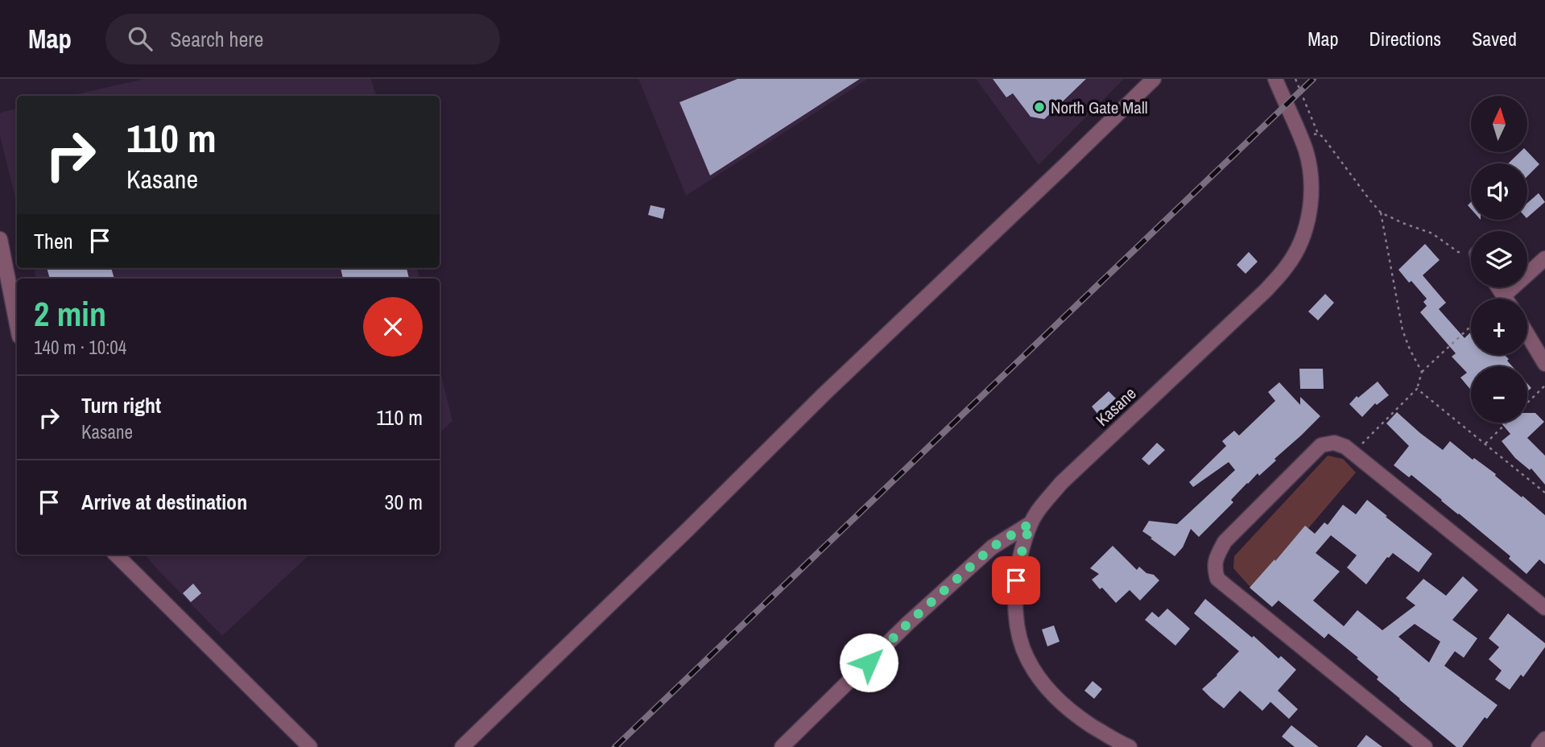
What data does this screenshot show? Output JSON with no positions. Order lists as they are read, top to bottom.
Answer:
{
  "streets": {
    "street": ["Kasane"]
  },
  "places": ["North Gate Mall"],
  "north": "top",
  "page": {
    "header": "Map",
    "search": "Search here",
    "nav": ["Map", "Directions", "Saved"],
    "map_buttons": ["+", "−"],
    "turn": ["110 m", "Kasane"],
    "then": "Then",
    "heading": ["2 min", "140 m · 10:04"],
    "list": [
      {
        "name": "Turn right",
        "note": "Kasane",
        "value": "110 m"
      },
      {
        "name": "Arrive at destination",
        "value": "30 m"
      }
    ]
  }
}
